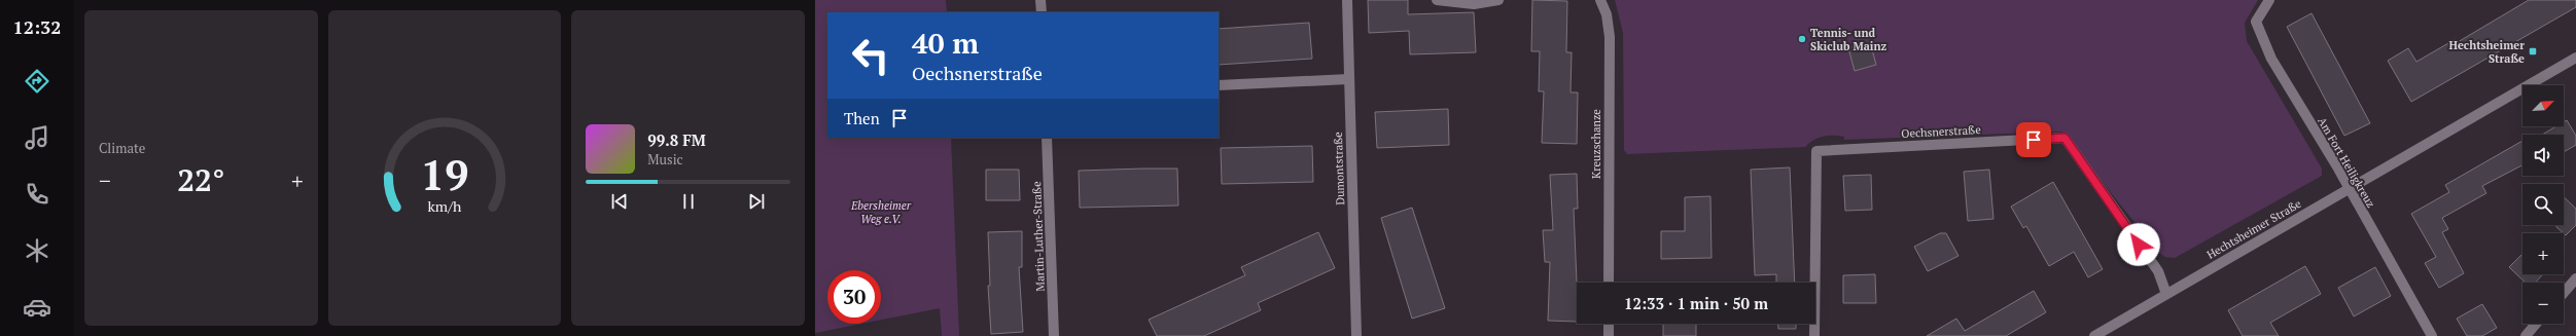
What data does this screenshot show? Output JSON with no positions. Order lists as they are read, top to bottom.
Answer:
{
  "streets": {
    "street": [
      "Oechsnerstraße",
      "Kreuzschanze",
      "Am Fort Heiligkreuz",
      "Dumontstraße",
      "Hechtsheimer Straße",
      "Martin-Luther-Straße"
    ]
  },
  "crossings": [
    ["Oechsnerstraße", "Hechtsheimer Straße"],
    ["Am Fort Heiligkreuz", "Hechtsheimer Straße"]
  ],
  "parks": ["Ebersheimer Weg e.V."],
  "places": {
    "other": ["Tennis- und Skiclub Mainz"],
    "transit": ["Hechtsheimer Straße"]
  },
  "north": "top right",
  "page": {
    "tabs": "12:32",
    "tile": "Climate",
    "turn": ["40 m", "Oechsnerstraße"],
    "map_buttons": ["+", "−"],
    "then": "Then",
    "song": ["99.8 FM", "Music"],
    "heat": ["−", "22°", "+"],
    "limit": "30",
    "trip": "12:33 · 1 min · 50 m",
    "gauge": ["19", "km/h"]
  }
}
